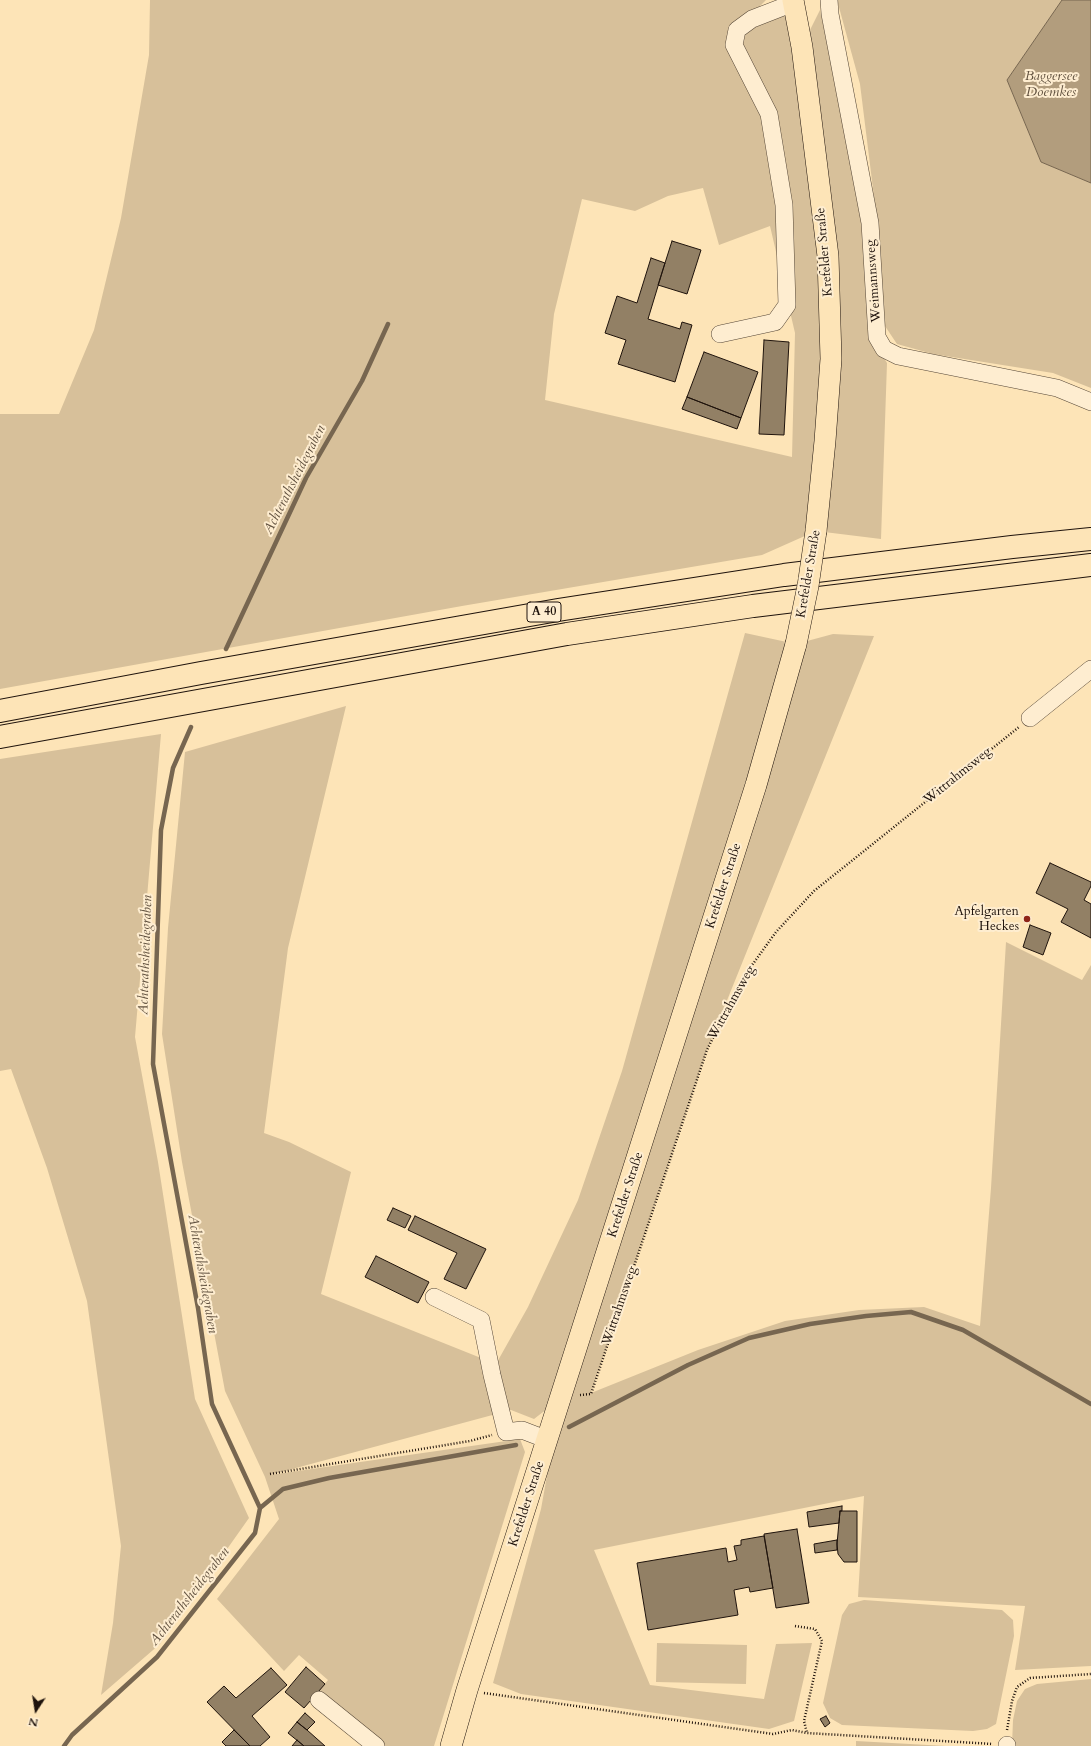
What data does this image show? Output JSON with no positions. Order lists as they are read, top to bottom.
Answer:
{
  "streets": {
    "highway": ["A 40"],
    "main road": ["Krefelder Straße"],
    "street": ["Weimannsweg"],
    "path": ["Wittrahmsweg"]
  },
  "crossings": [
    ["Krefelder Straße", "Wittrahmsweg"]
  ],
  "water": ["Baggersee Doemkes", "Achterathsheidegraben"],
  "places": ["Apfelgarten Heckes"],
  "north": "bottom"
}
